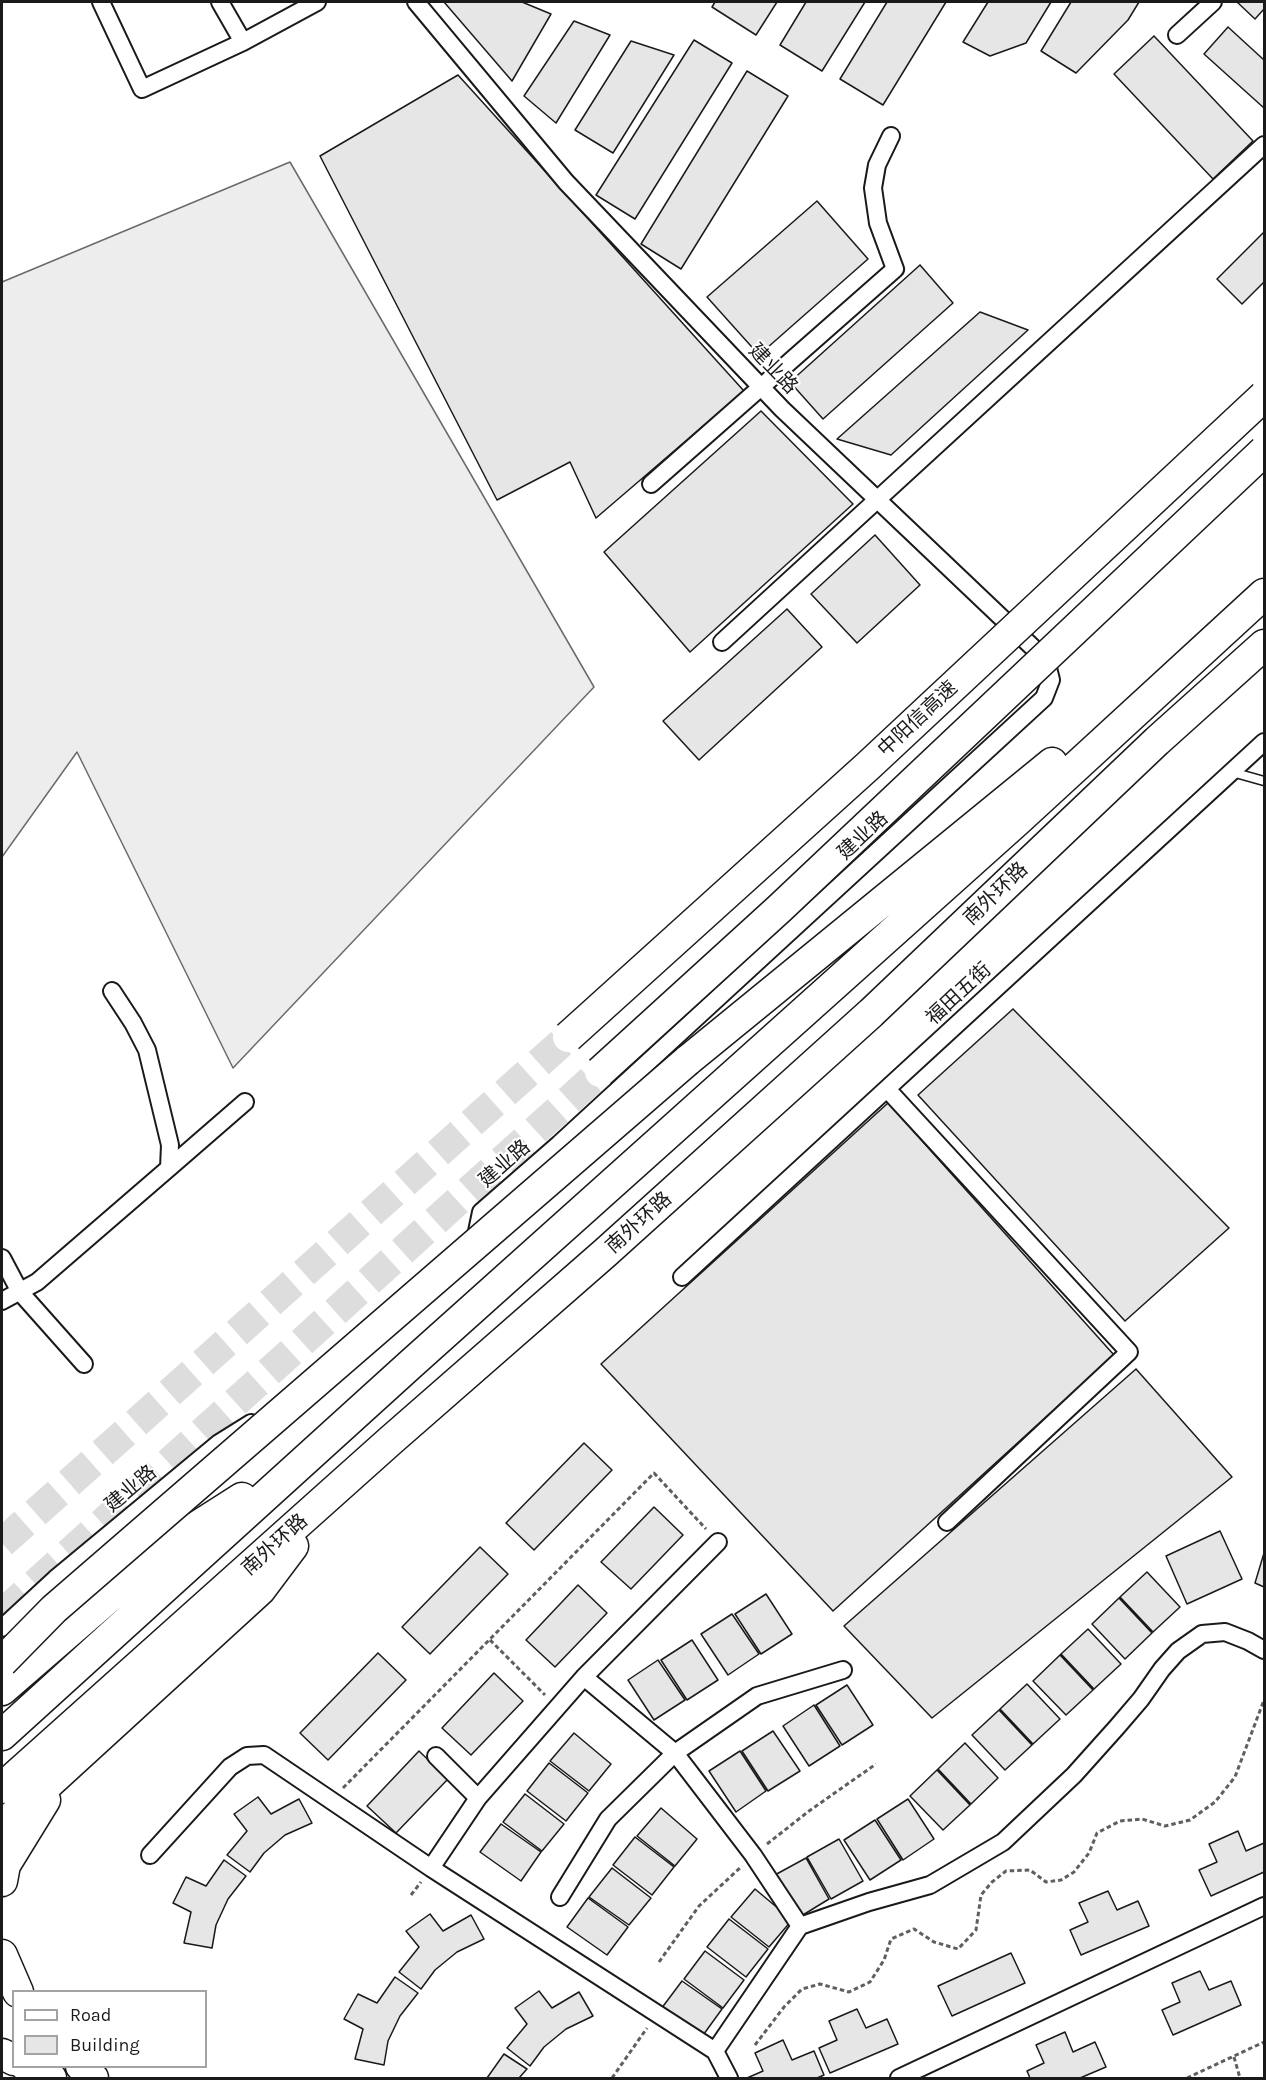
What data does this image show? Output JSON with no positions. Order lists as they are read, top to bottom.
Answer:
{
  "streets": {
    "highway": ["中阳信高速", "南外环路"],
    "street": ["建业路", "福田五街"]
  },
  "legend": ["Road", "Building"]
}
